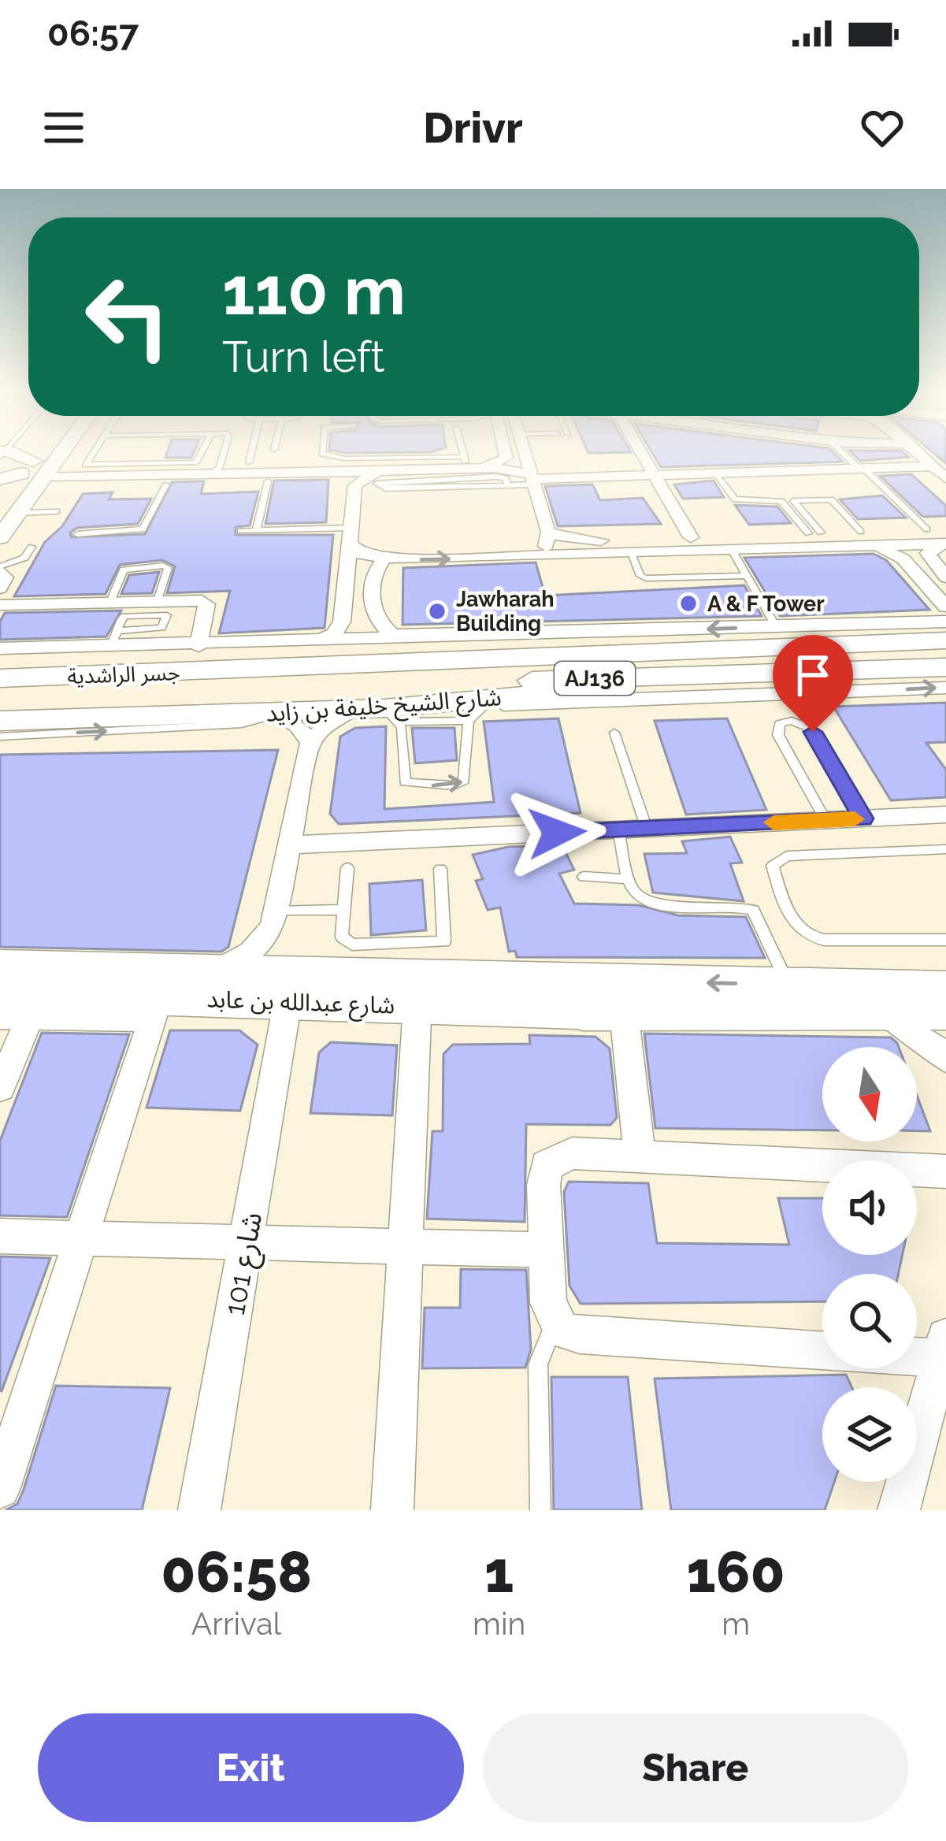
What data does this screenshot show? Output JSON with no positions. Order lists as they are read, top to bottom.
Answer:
{
  "streets": {
    "main road": [
      "جسر الراشدية",
      "AJ136",
      "شارع الشيخ خليفة بن زايد",
      "شارع عبدالله بن عابد"
    ],
    "street": ["شارع 101"]
  },
  "crossings": [
    ["جسر الراشدية", "شارع الشيخ خليفة بن زايد"],
    ["شارع عبدالله بن عابد", "شارع 101"]
  ],
  "places": ["A & F Tower", "Jawharah Building"],
  "north": "bottom",
  "page": {
    "status": "06:57",
    "header": "Drivr",
    "turn": ["110 m", "Turn left"],
    "eta": [
      "06:58",
      "Arrival",
      "1",
      "min",
      "160",
      "m"
    ],
    "buttons": ["Exit", "Share"]
  }
}
